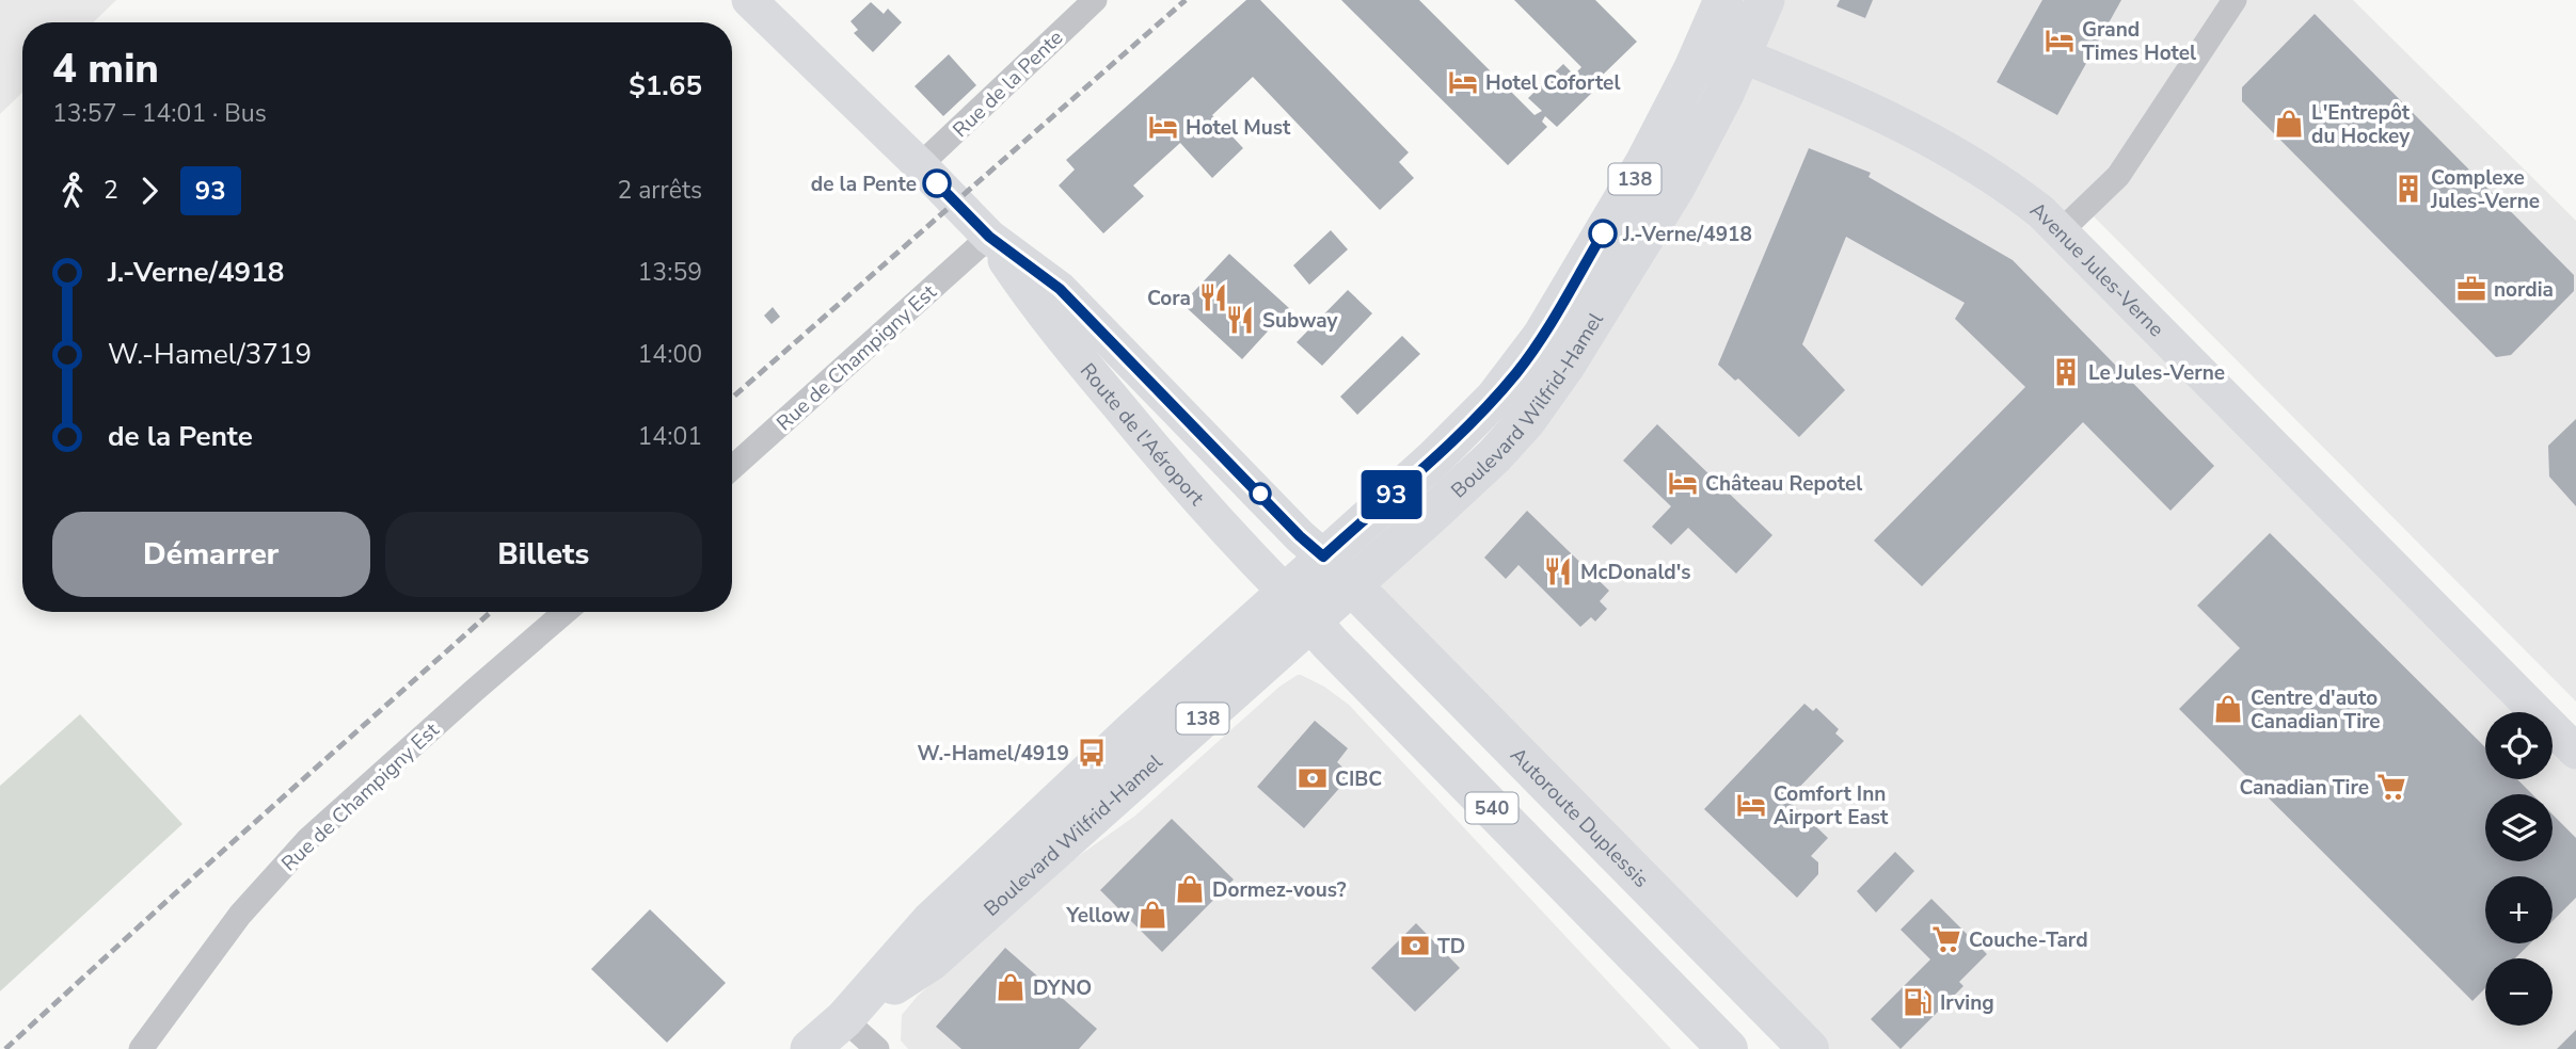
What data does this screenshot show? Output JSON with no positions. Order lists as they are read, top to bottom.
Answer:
{
  "streets": {
    "highway": ["Route de l'Aéroport", "540", "Autoroute Duplessis"],
    "main road": ["138", "Avenue Jules-Verne", "Boulevard Wilfrid-Hamel"],
    "street": ["Rue de la Pente", "Rue de Champigny Est"]
  },
  "crossings": [
    ["Rue de la Pente", "Route de l'Aéroport"],
    ["Avenue Jules-Verne", "Boulevard Wilfrid-Hamel"],
    ["Rue de Champigny Est", "Route de l'Aéroport"],
    ["Boulevard Wilfrid-Hamel", "Route de l'Aéroport"],
    ["Boulevard Wilfrid-Hamel", "540"],
    ["Boulevard Wilfrid-Hamel", "Autoroute Duplessis"],
    ["Route de l'Aéroport", "540"],
    ["Route de l'Aéroport", "Autoroute Duplessis"]
  ],
  "places": {
    "hotel": [
      "Grand Times Hotel",
      "Hotel Cofortel",
      "Hotel Must",
      "Château Repotel",
      "Comfort Inn Airport East"
    ],
    "shop": [
      "L'Entrepôt du Hockey",
      "Centre d'auto Canadian Tire",
      "Dormez-vous?",
      "Yellow",
      "DYNO"
    ],
    "other": ["de la Pente", "J.-Verne/4918"],
    "building": ["Complexe Jules-Verne", "Le Jules-Verne"],
    "office": ["nordia"],
    "restaurant": ["Cora", "Subway", "McDonald's"],
    "bus stop": ["W.-Hamel/4919"],
    "bank": ["CIBC", "TD"],
    "supermarket": ["Canadian Tire", "Couche-Tard"],
    "fuel station": ["Irving"]
  },
  "lines": ["bus line 93"],
  "page": {
    "on_map": "93",
    "heading": ["4 min", "13:57 – 14:01 · Bus", "$1.65"],
    "legs": ["2", "93", "2 arrêts"],
    "list": [
      {
        "name": "J.-Verne/4918",
        "value": "13:59"
      },
      {
        "name": "W.-Hamel/3719",
        "value": "14:00"
      },
      {
        "name": "de la Pente",
        "value": "14:01"
      }
    ],
    "buttons": ["Démarrer", "Billets"],
    "map_buttons": ["+", "−"]
  }
}
